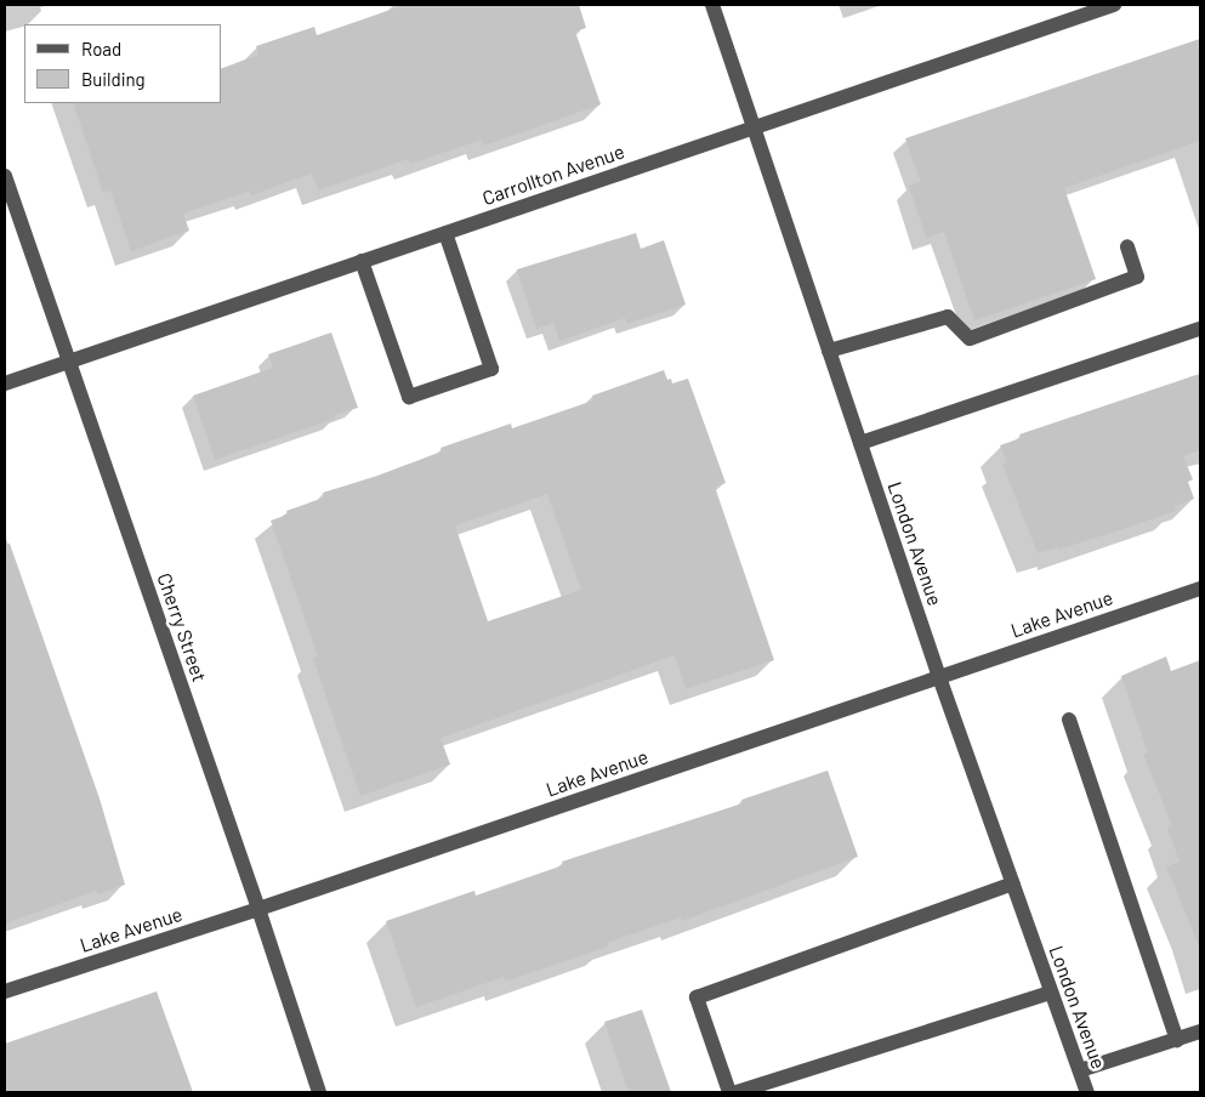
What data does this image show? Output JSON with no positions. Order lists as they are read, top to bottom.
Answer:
{
  "streets": {
    "street": [
      "Carrollton Avenue",
      "London Avenue",
      "Lake Avenue",
      "Cherry Street"
    ]
  },
  "crossings": [
    ["Carrollton Avenue", "London Avenue"],
    ["Carrollton Avenue", "Cherry Street"],
    ["London Avenue", "Lake Avenue"],
    ["Lake Avenue", "Cherry Street"]
  ],
  "legend": ["Road", "Building"]
}
